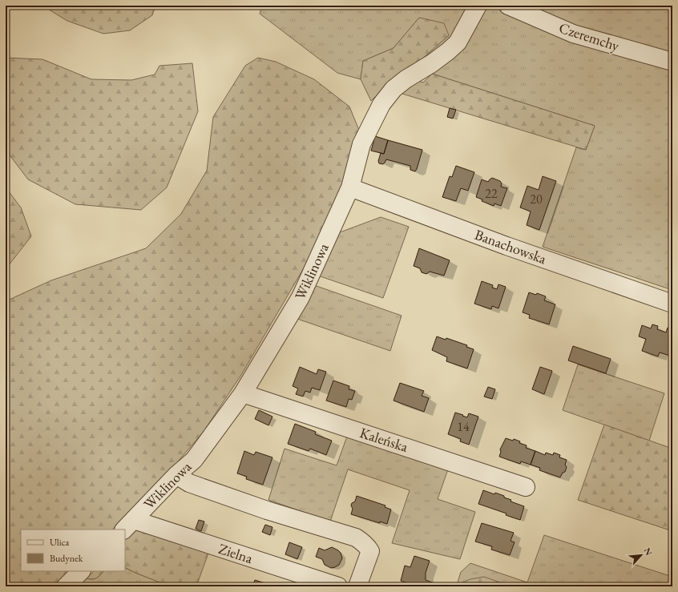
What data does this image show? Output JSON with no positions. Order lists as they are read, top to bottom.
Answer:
{
  "streets": {
    "street": [
      "Czeremchy",
      "Banachowska",
      "Wiklinowa",
      "Kaleńska",
      "Zielna"
    ]
  },
  "crossings": [
    ["Banachowska", "Wiklinowa"],
    ["Wiklinowa", "Kaleńska"],
    ["Wiklinowa", "Zielna"]
  ],
  "house_numbers": ["22", "20", "14"],
  "legend": ["Ulica", "Budynek"],
  "north": "top right"
}
